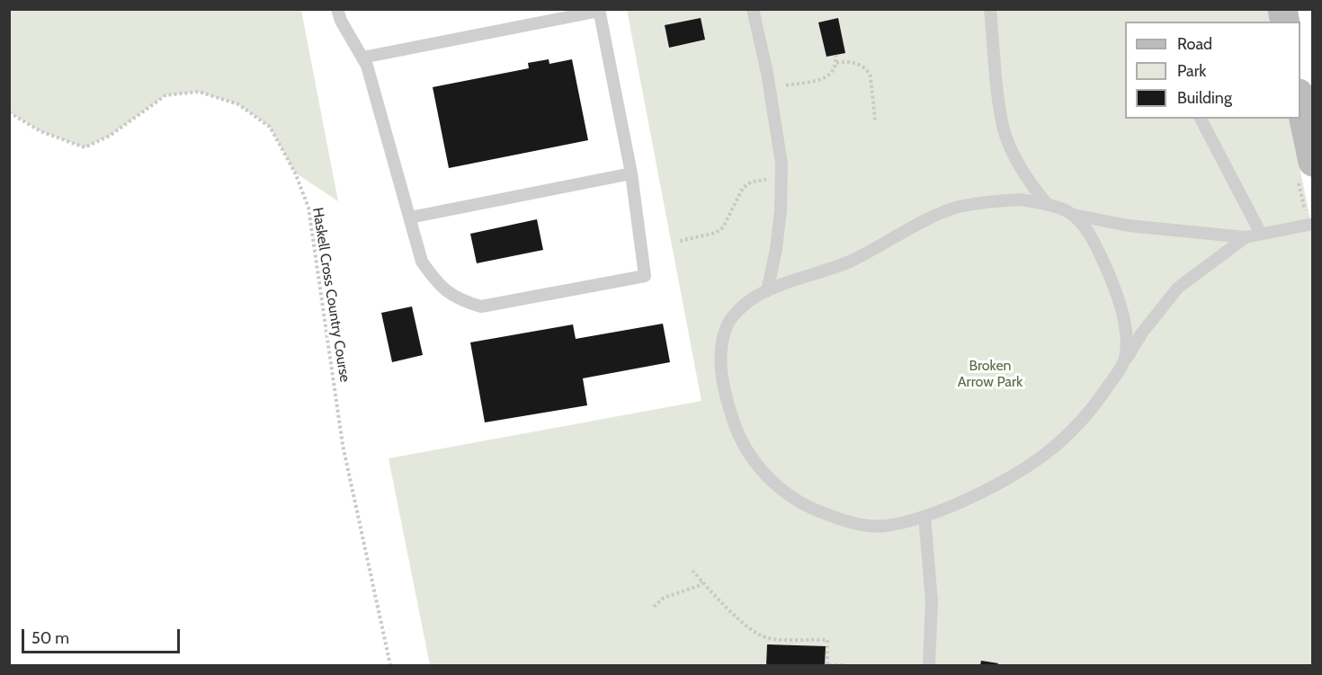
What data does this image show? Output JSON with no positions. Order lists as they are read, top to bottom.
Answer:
{
  "streets": {
    "path": ["Haskell Cross Country Course"]
  },
  "parks": ["Broken Arrow Park"],
  "legend": ["Road", "Park", "Building"],
  "scale_bar": "50 m"
}
